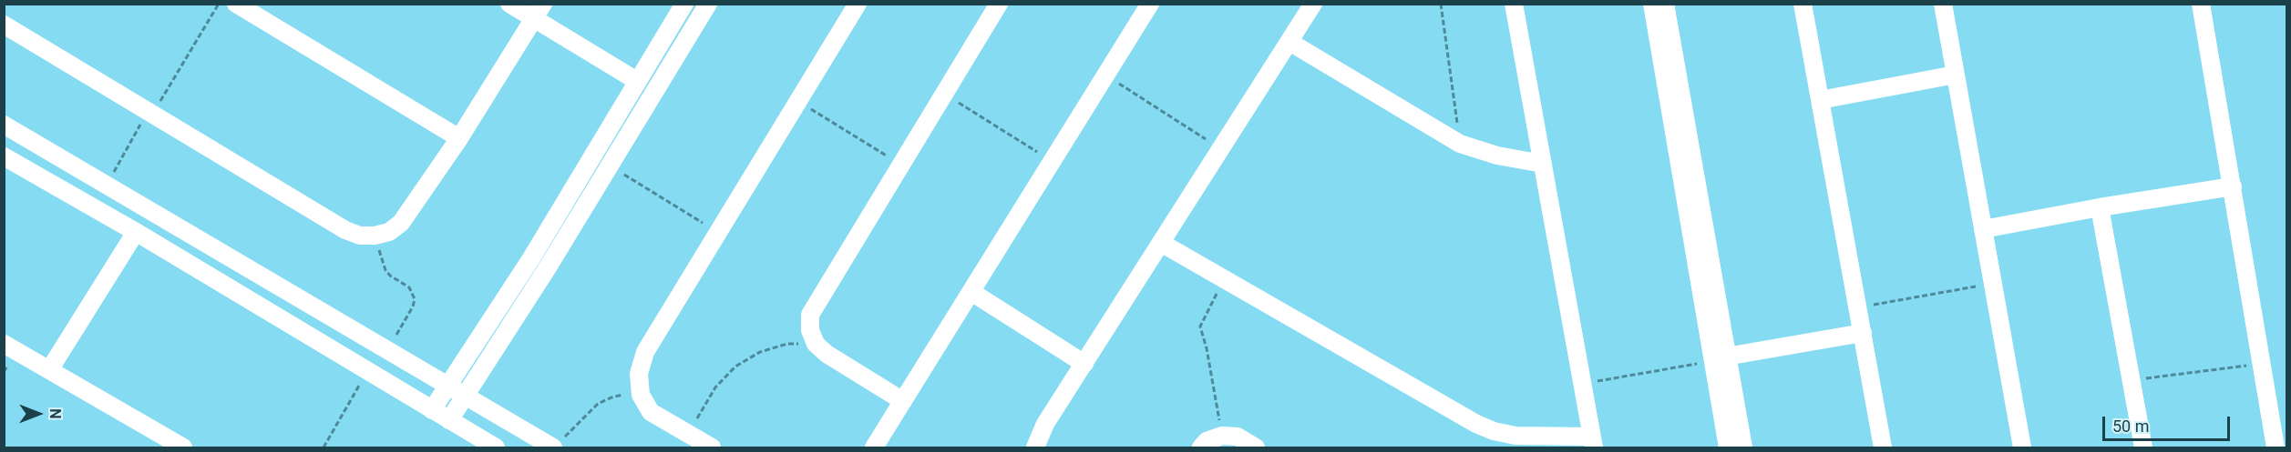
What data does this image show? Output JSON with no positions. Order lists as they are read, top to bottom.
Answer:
{
  "scale_bar": "50 m",
  "north": "right"
}
